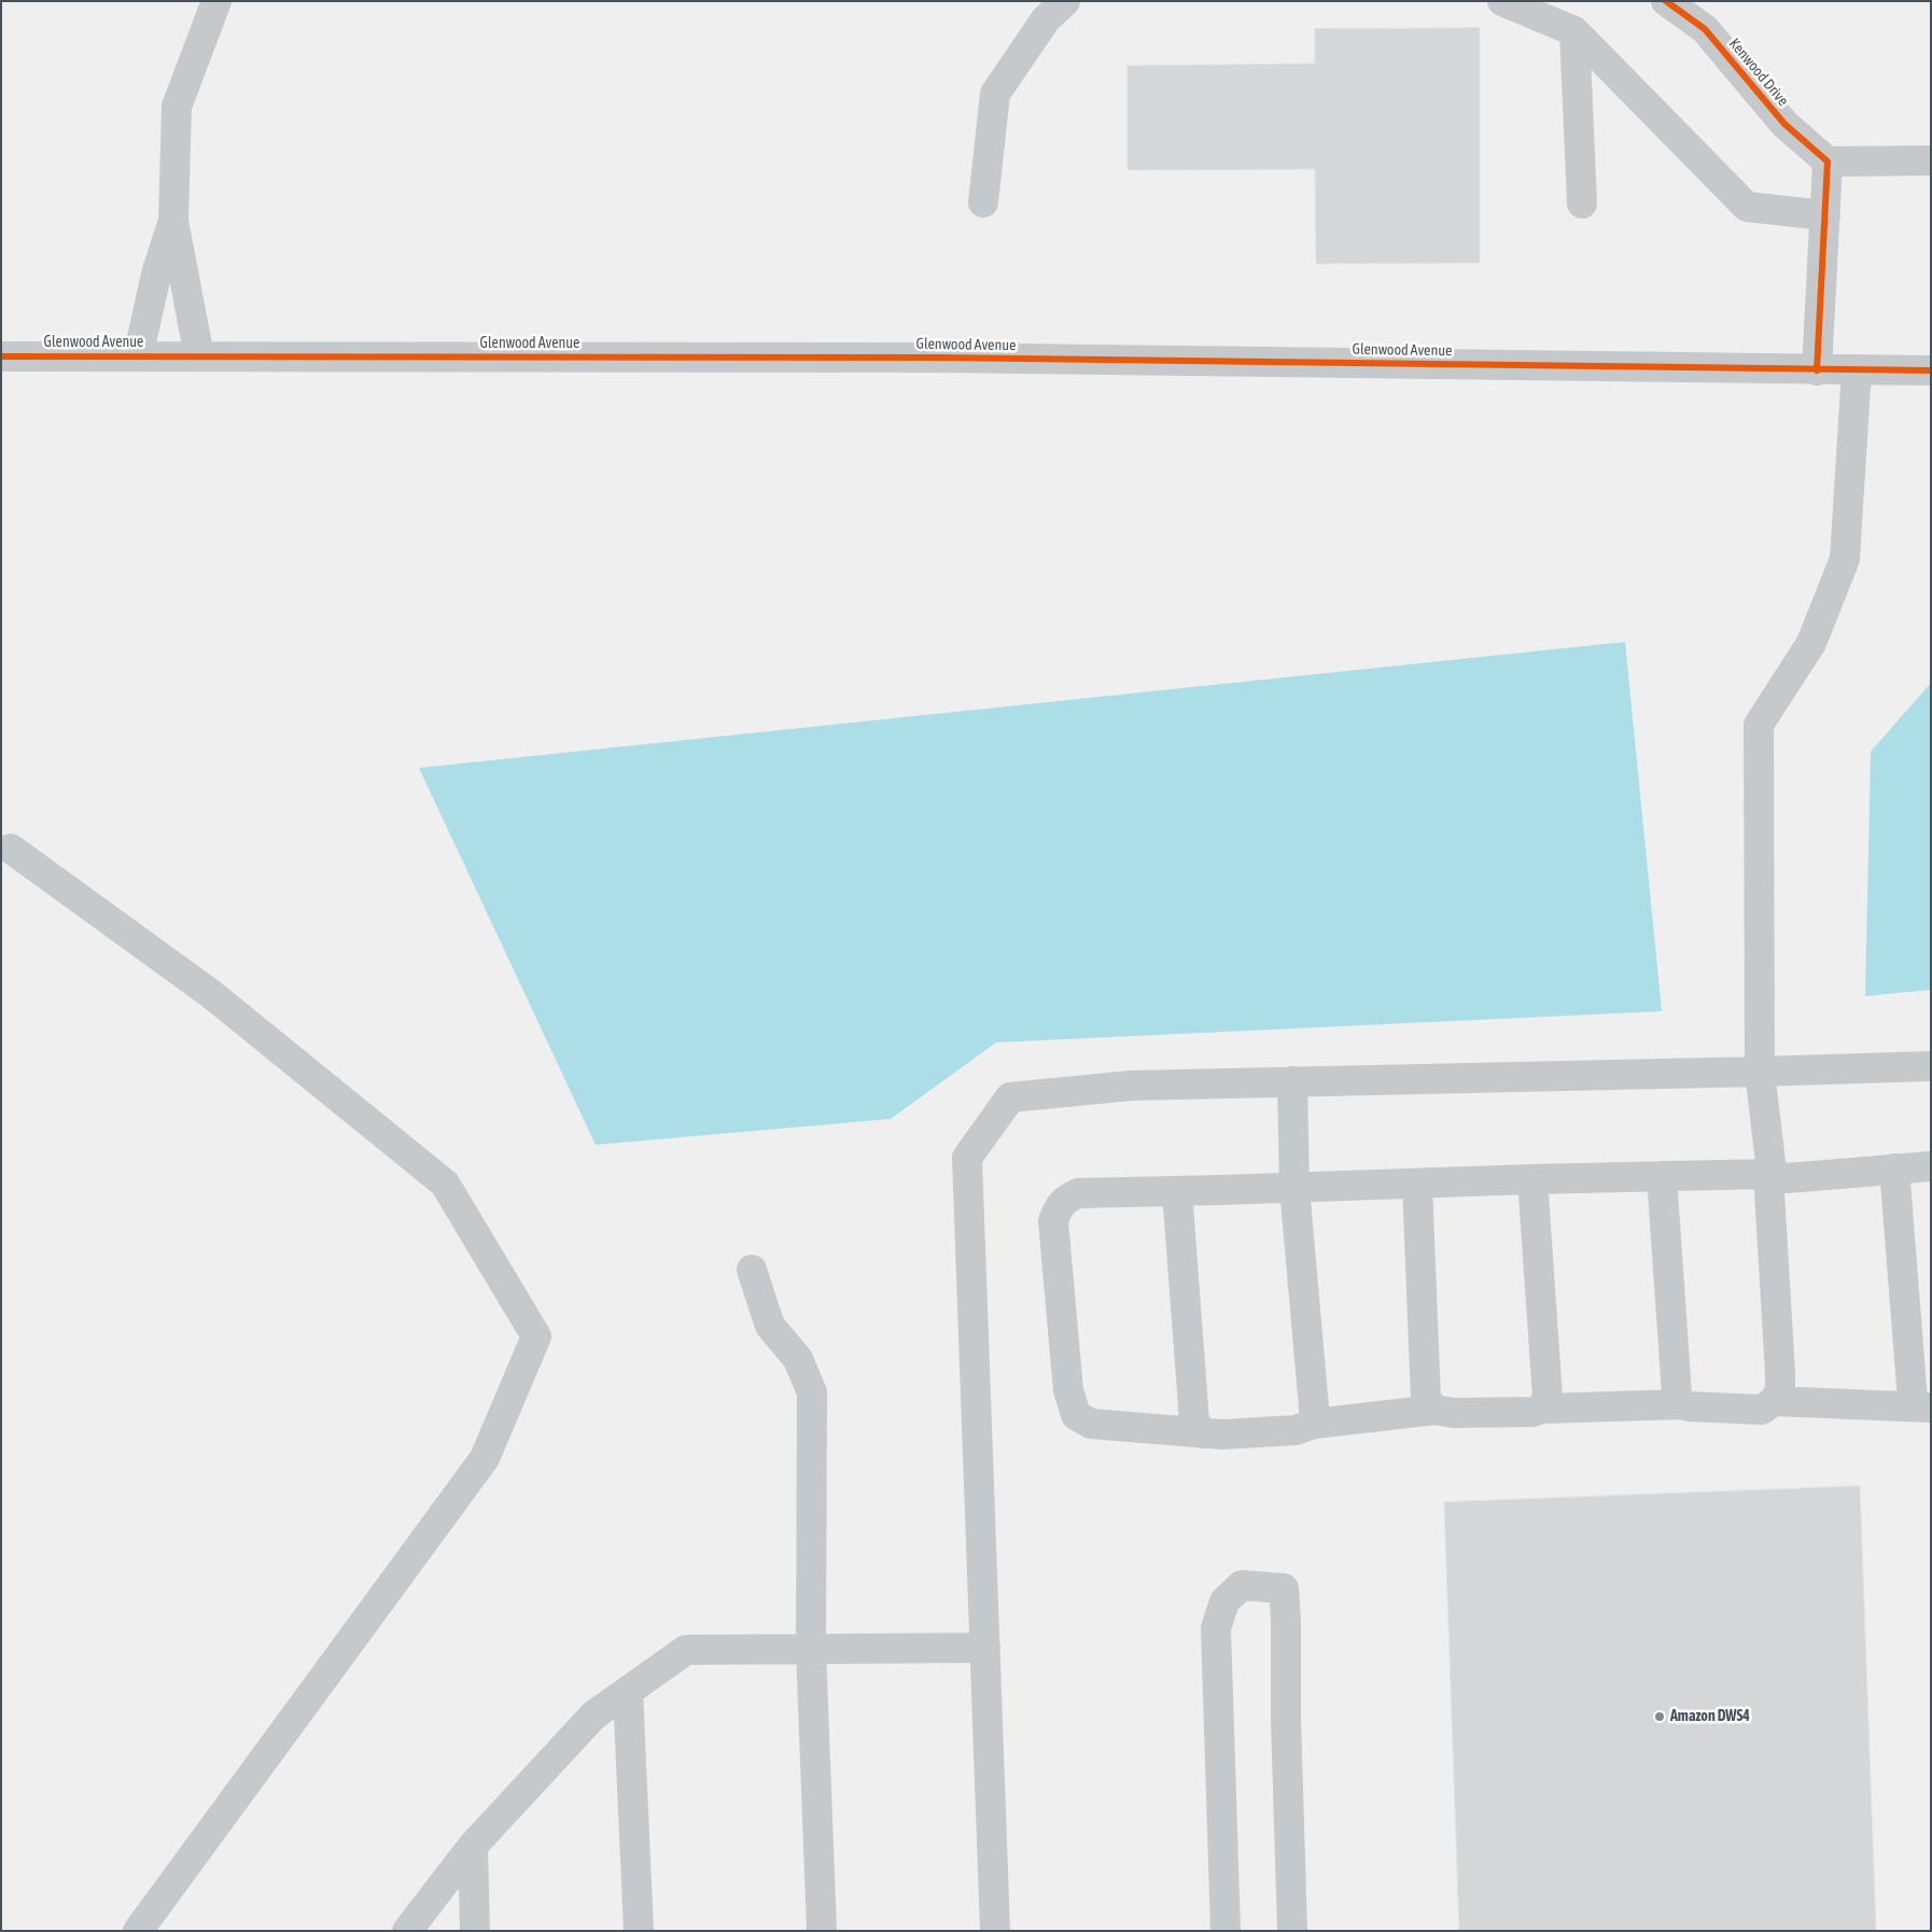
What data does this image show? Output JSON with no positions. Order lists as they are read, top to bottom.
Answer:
{
  "streets": {
    "street": ["Kenwood Drive", "Glenwood Avenue"]
  },
  "places": ["Amazon DWS4"]
}
